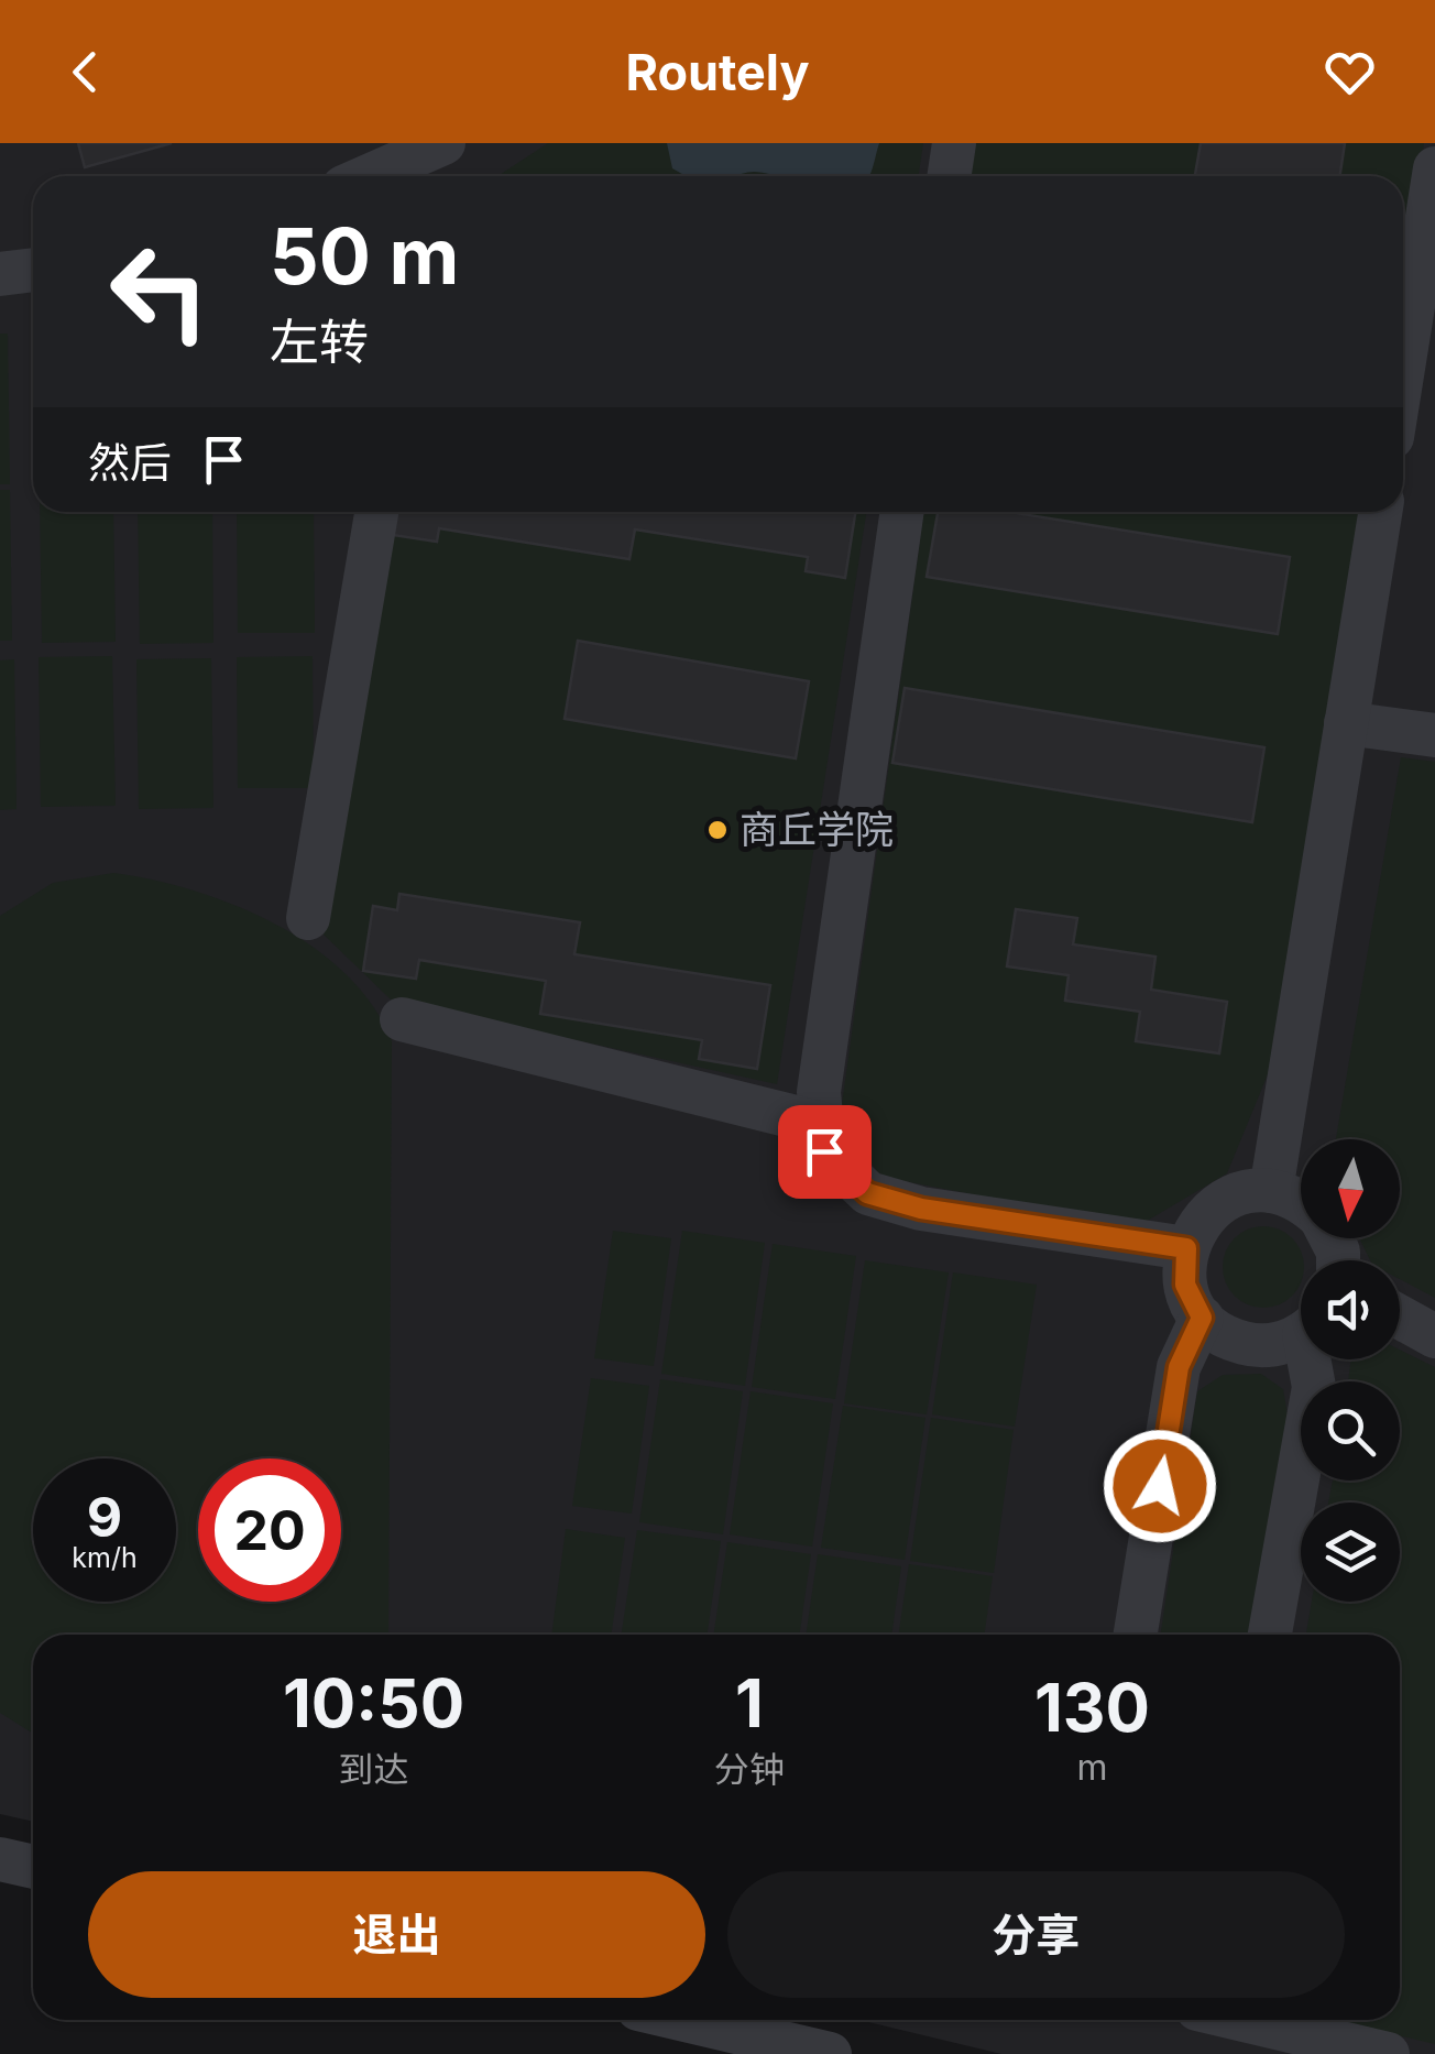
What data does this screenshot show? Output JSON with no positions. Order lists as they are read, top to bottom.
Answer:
{
  "places": ["商丘学院"],
  "north": "bottom",
  "page": {
    "header": "Routely",
    "turn": ["50 m", "左转"],
    "then": "然后",
    "speed": "9 km/h",
    "limit": "20",
    "eta": [
      "10:50",
      "到达",
      "1",
      "分钟",
      "130",
      "m"
    ],
    "buttons": ["退出", "分享"]
  }
}
